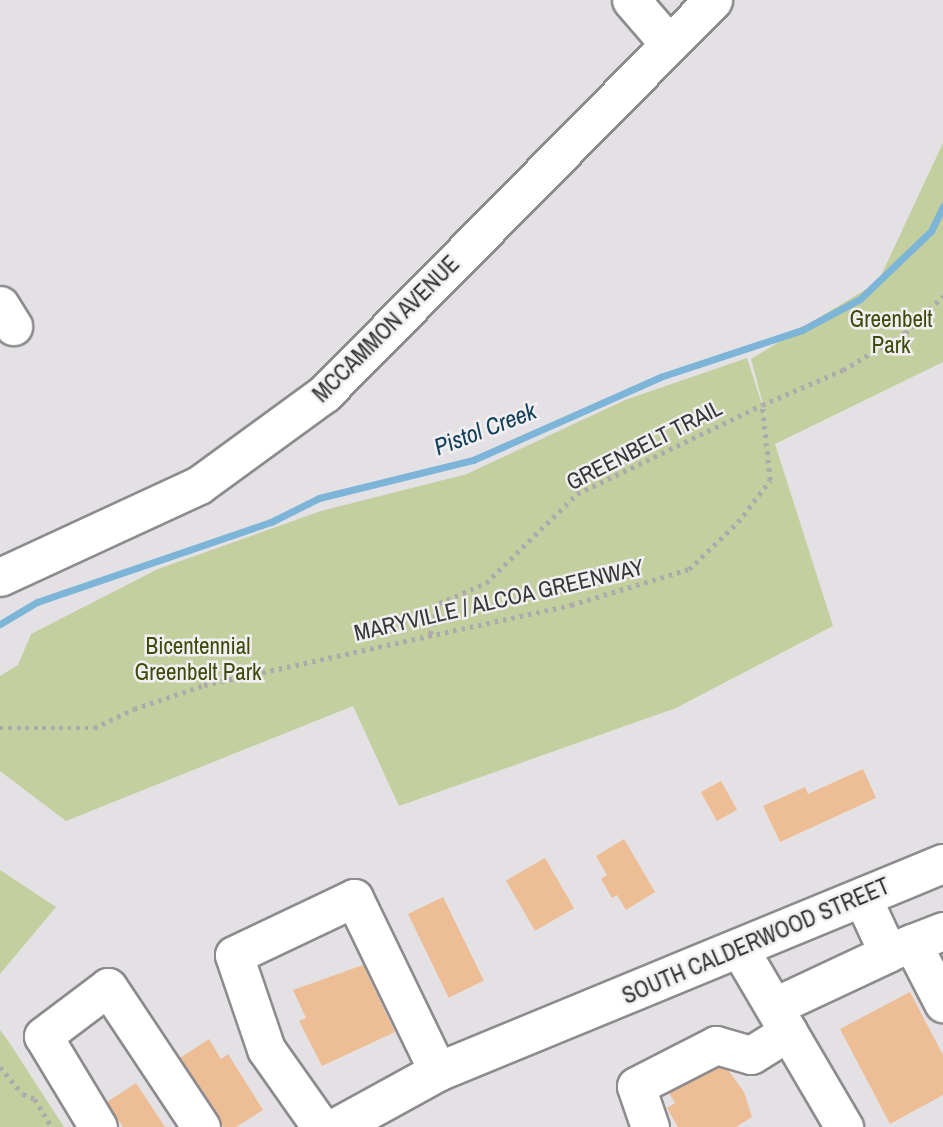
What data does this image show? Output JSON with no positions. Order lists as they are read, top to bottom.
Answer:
{
  "streets": {
    "main road": ["SOUTH CALDERWOOD STREET"],
    "street": ["MCCAMMON AVENUE"],
    "path": ["GREENBELT TRAIL", "MARYVILLE / ALCOA GREENWAY"]
  },
  "crossings": [
    ["GREENBELT TRAIL", "MARYVILLE / ALCOA GREENWAY"]
  ],
  "water": ["Pistol Creek"],
  "parks": ["Greenbelt Park", "Bicentennial Greenbelt Park"]
}
